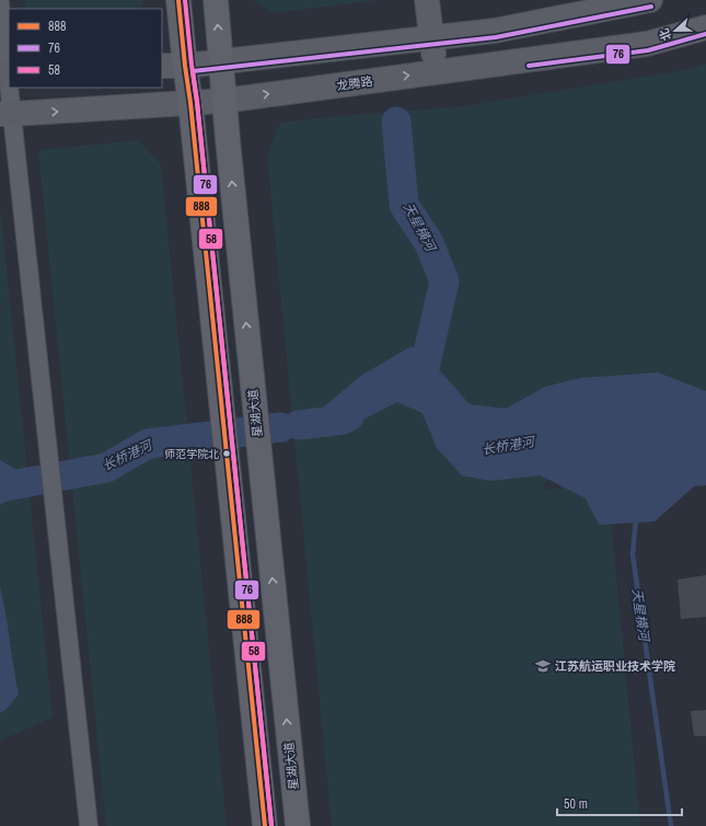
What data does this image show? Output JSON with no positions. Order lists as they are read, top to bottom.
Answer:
{
  "streets": {
    "main road": ["龙腾路", "星湖大道"]
  },
  "crossings": [
    ["龙腾路", "星湖大道"]
  ],
  "water": ["天星横河", "长桥港河"],
  "places": {
    "other": ["师范学院北"],
    "school or university": ["江苏航运职业技术学院"]
  },
  "lines": ["transit line 888", "transit line 58", "transit line 76"],
  "legend": ["888", "76", "58"],
  "scale_bar": "50 m",
  "north": "left"
}
